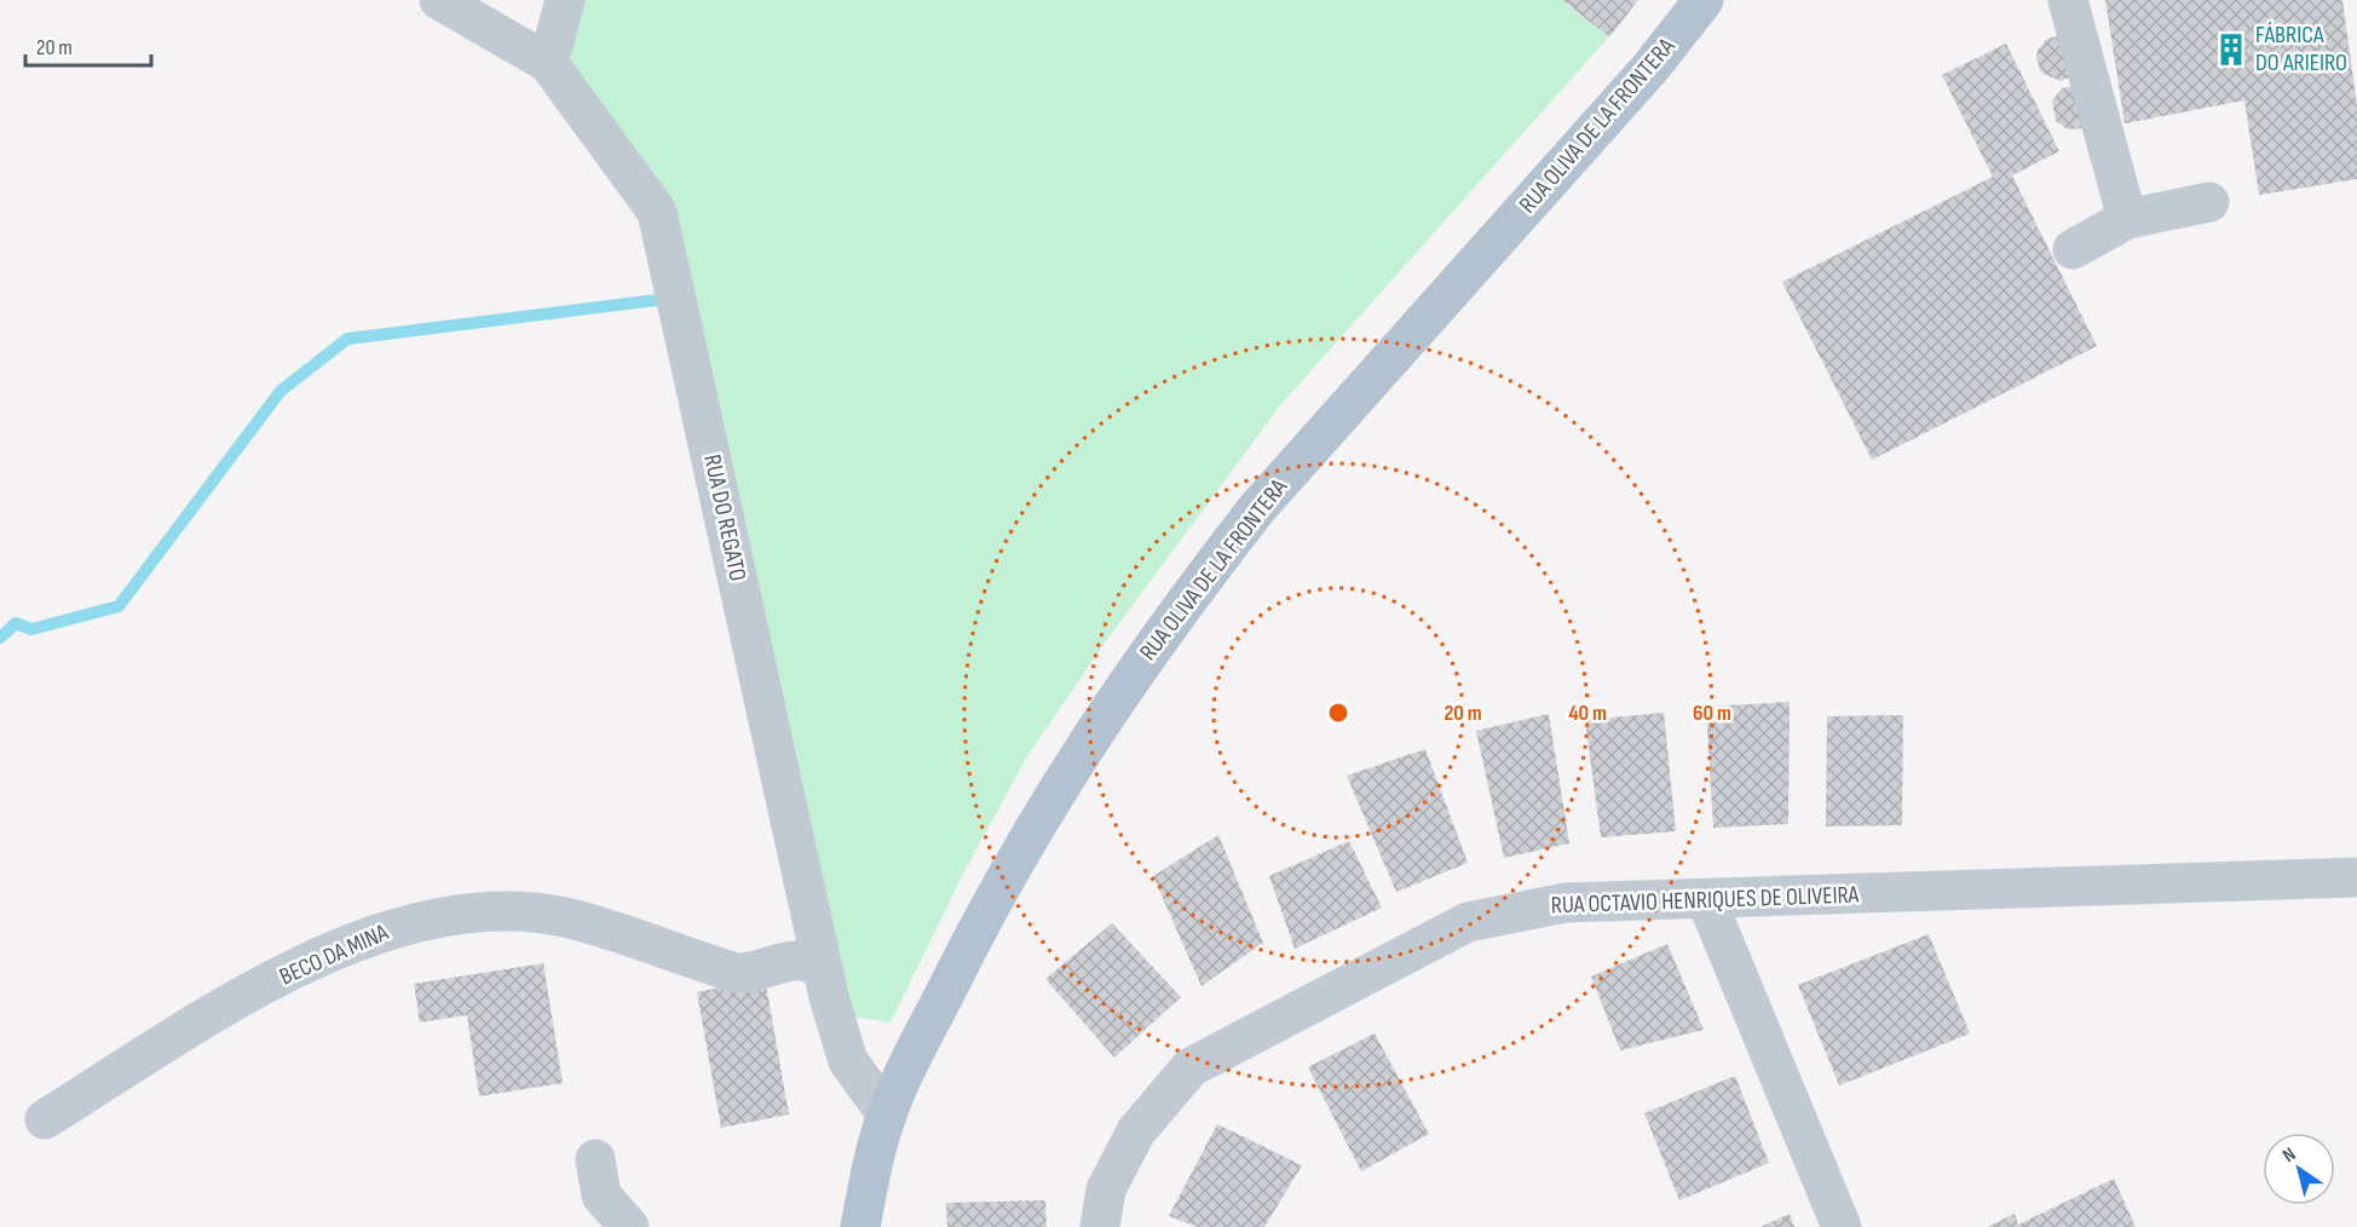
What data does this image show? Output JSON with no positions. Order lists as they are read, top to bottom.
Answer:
{
  "streets": {
    "main road": ["RUA OLIVA DE LA FRONTERA"],
    "street": ["RUA DO REGATO", "RUA OCTAVIO HENRIQUES DE OLIVEIRA", "BECO DA MINA"]
  },
  "crossings": [
    ["RUA OLIVA DE LA FRONTERA", "RUA DO REGATO"],
    ["RUA DO REGATO", "BECO DA MINA"]
  ],
  "places": {
    "building": ["FÁBRICA DO ARIEIRO"]
  },
  "scale_bar": "20 m",
  "north": "top left",
  "rings": ["20 m", "40 m", "60 m"]
}
